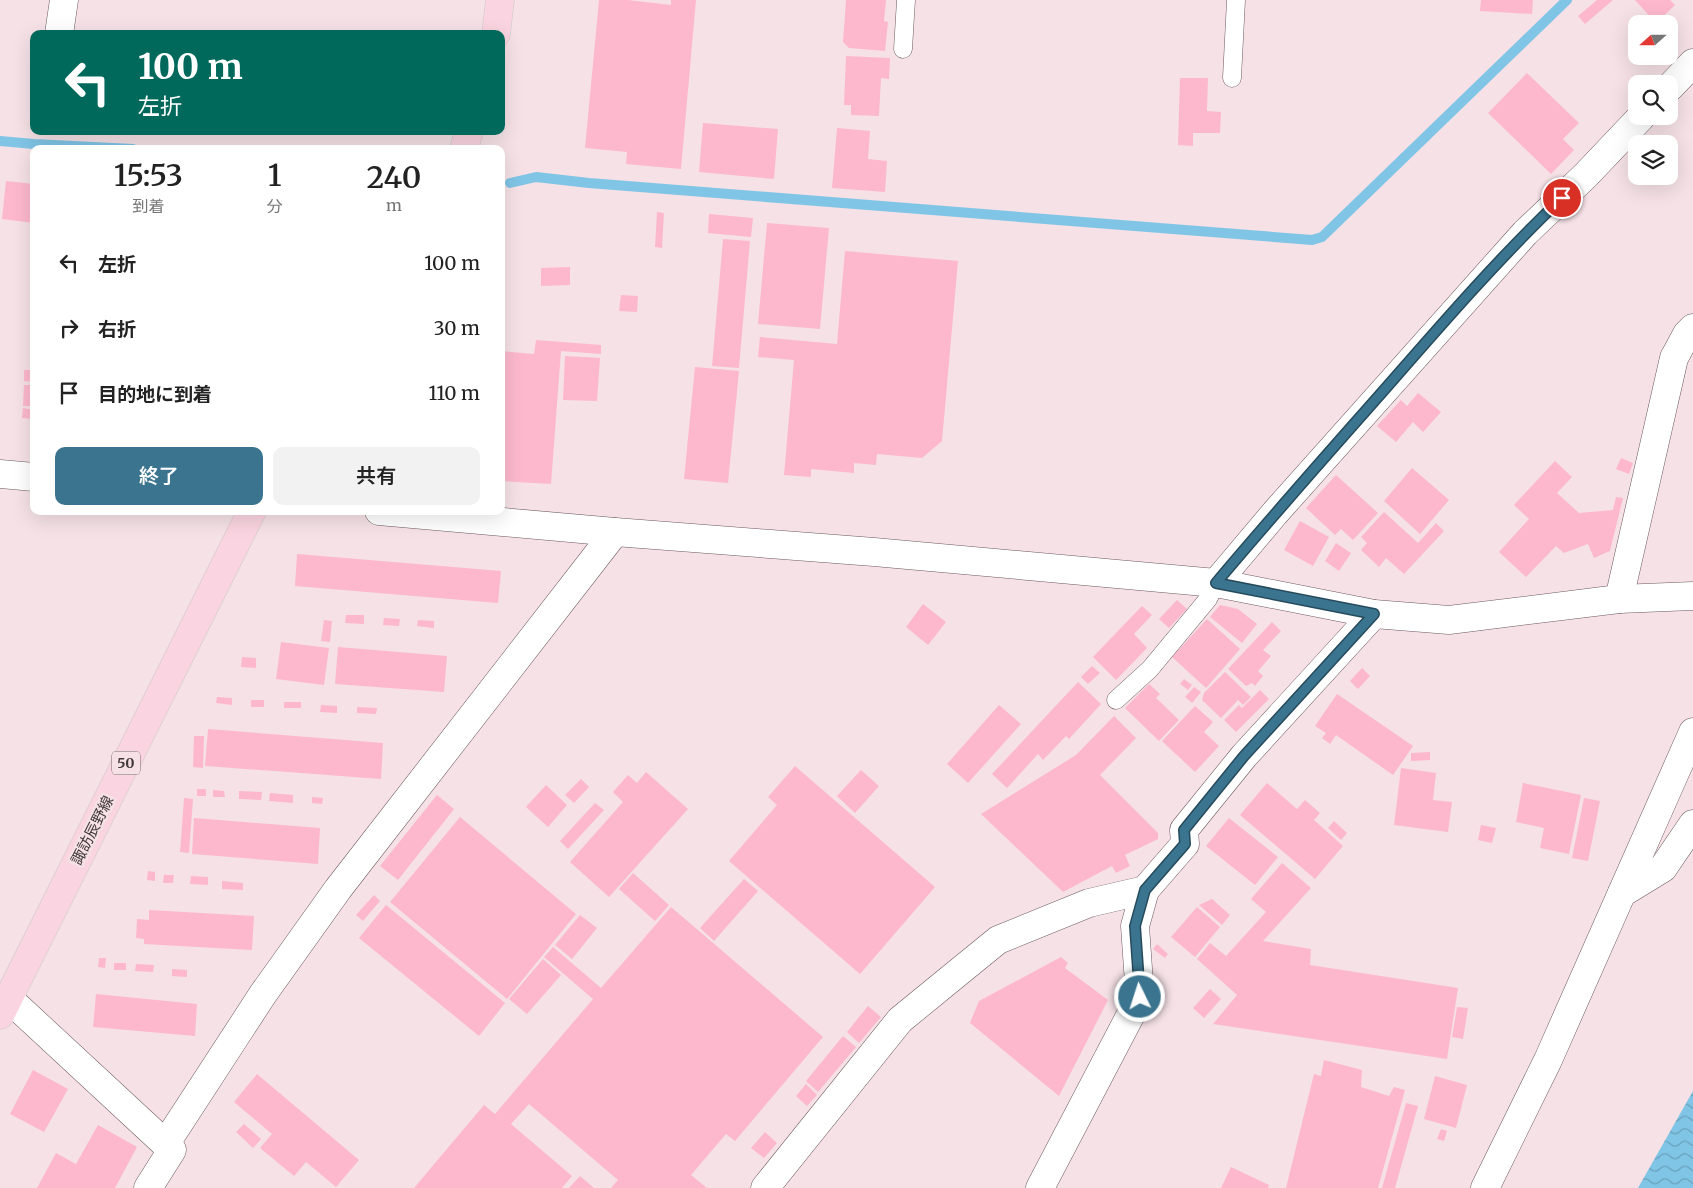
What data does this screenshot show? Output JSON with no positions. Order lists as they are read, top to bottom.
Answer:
{
  "streets": {
    "main road": ["50", "諏訪辰野線"]
  },
  "north": "left",
  "page": {
    "turn": ["100 m", "左折"],
    "eta": [
      "15:53",
      "到着",
      "1",
      "分",
      "240",
      "m"
    ],
    "list": [
      {
        "name": "左折",
        "value": "100 m"
      },
      {
        "name": "右折",
        "value": "30 m"
      },
      {
        "name": "目的地に到着",
        "value": "110 m"
      }
    ],
    "buttons": ["終了", "共有"]
  }
}
